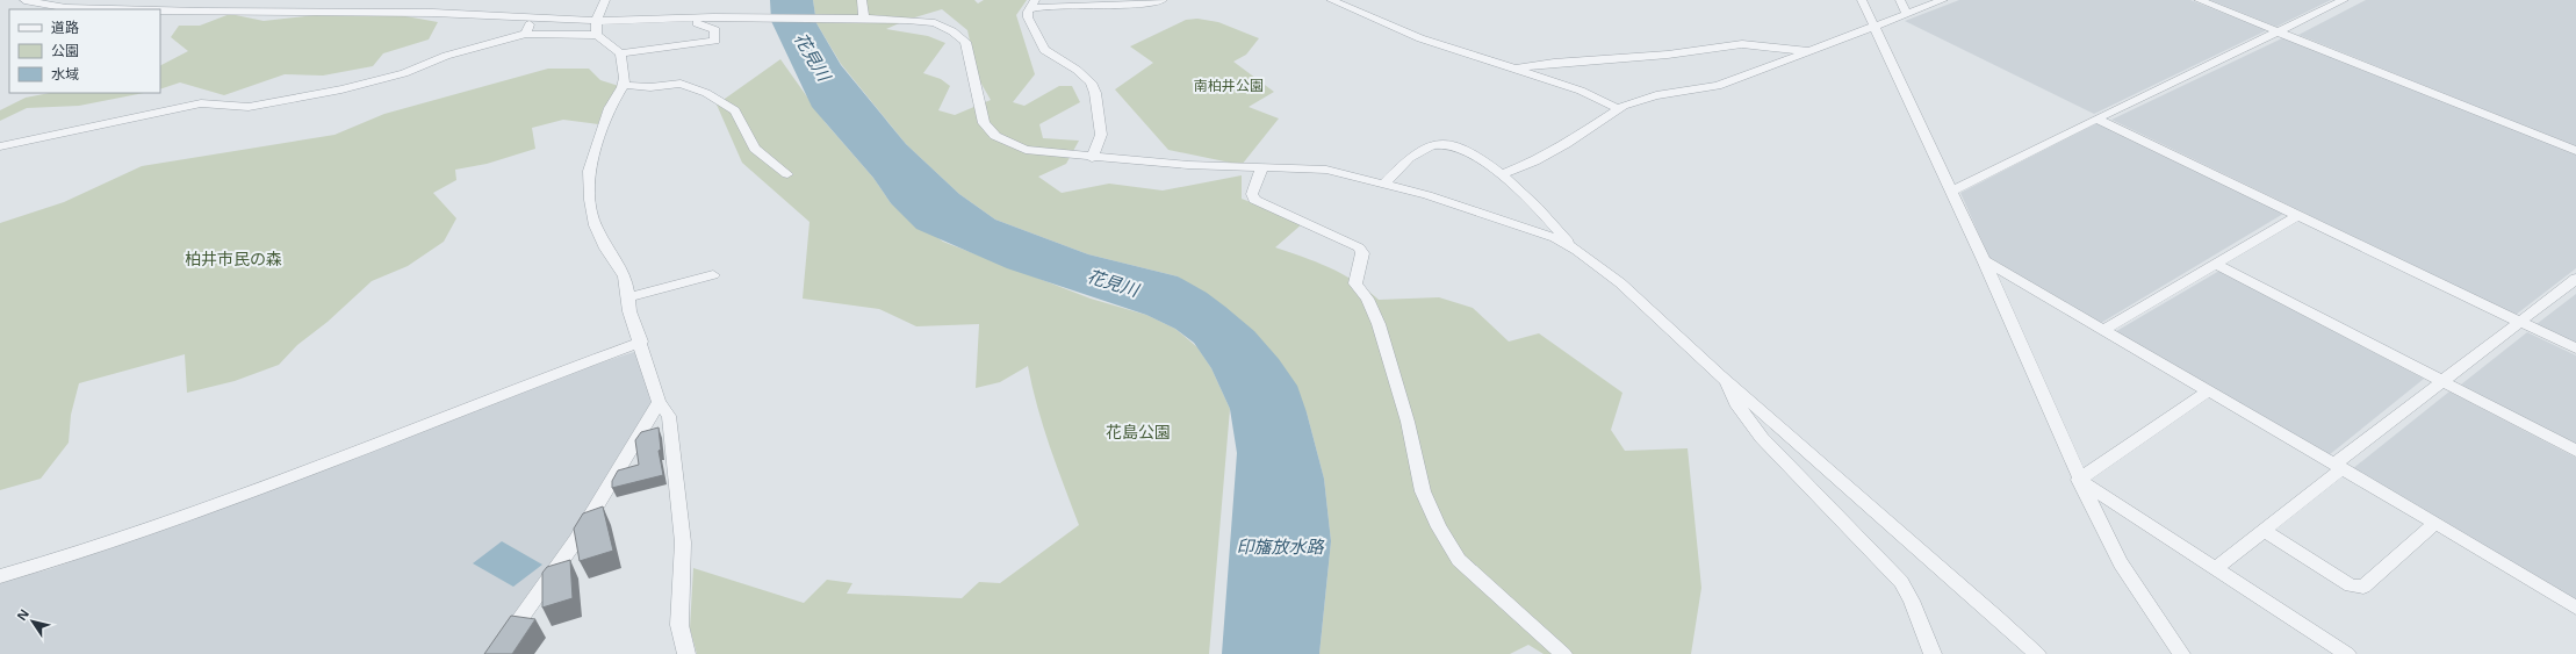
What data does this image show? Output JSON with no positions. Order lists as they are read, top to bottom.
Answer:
{
  "water": ["花見川", "印旛放水路"],
  "parks": ["南柏井公園", "柏井市民の森", "花島公園"],
  "legend": ["道路", "公園", "水域"],
  "north": "top left"
}
